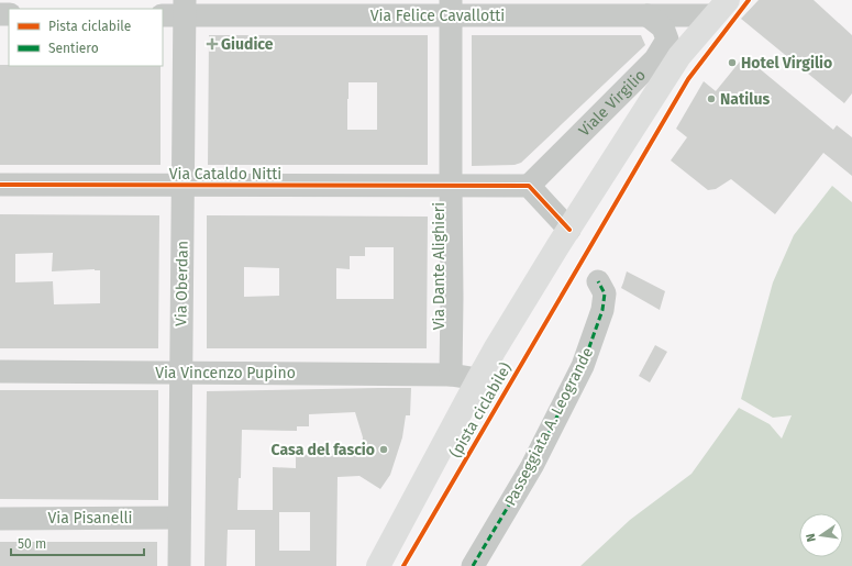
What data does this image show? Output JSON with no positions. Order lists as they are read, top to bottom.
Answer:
{
  "streets": {
    "street": [
      "Via Felice Cavallotti",
      "Viale Virgilio",
      "Via Cataldo Nitti",
      "Via Dante Alighieri",
      "Via Oberdan",
      "Via Vincenzo Pupino",
      "Passeggiata A. Leogrande",
      "Via Pisanelli"
    ],
    "cycle path": ["(pista ciclabile)"]
  },
  "crossings": [
    ["Via Felice Cavallotti", "Viale Virgilio"],
    ["Via Felice Cavallotti", "Via Dante Alighieri"],
    ["Via Felice Cavallotti", "Via Oberdan"],
    ["Viale Virgilio", "Via Cataldo Nitti"],
    ["Via Cataldo Nitti", "Via Dante Alighieri"],
    ["Via Cataldo Nitti", "Via Oberdan"],
    ["Via Dante Alighieri", "Via Vincenzo Pupino"],
    ["Via Oberdan", "Via Vincenzo Pupino"],
    ["Via Oberdan", "Via Pisanelli"]
  ],
  "places": {
    "health": ["Giudice"],
    "other": ["Hotel Virgilio", "Natilus", "Casa del fascio"]
  },
  "legend": ["Pista ciclabile", "Sentiero"],
  "scale_bar": "50 m",
  "north": "left"
}
